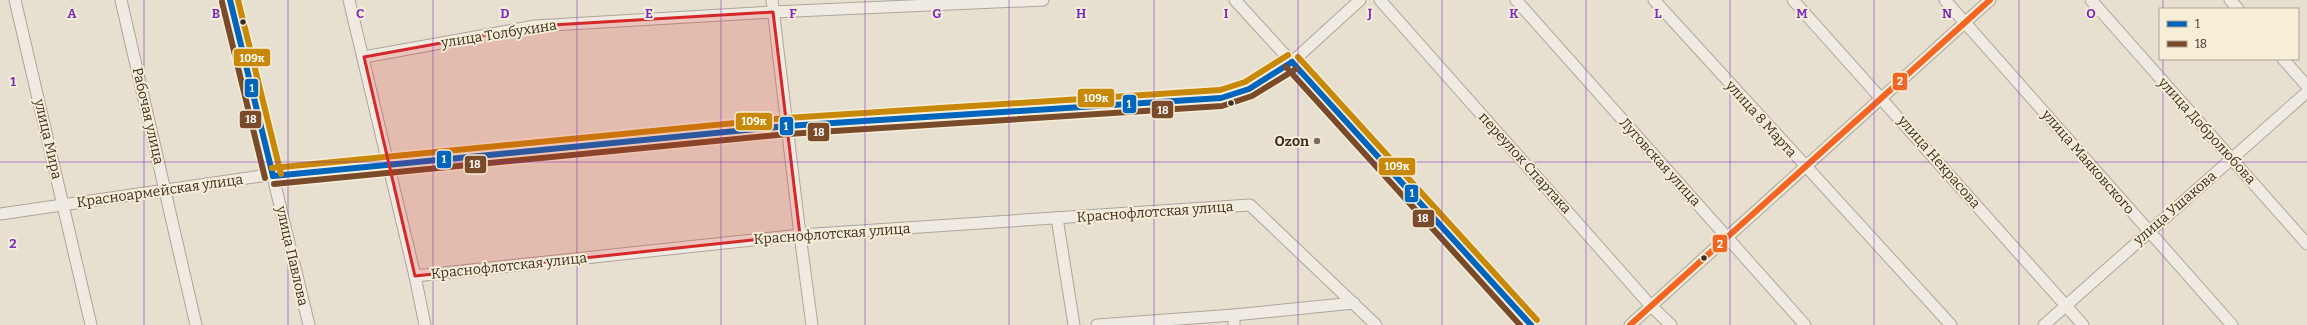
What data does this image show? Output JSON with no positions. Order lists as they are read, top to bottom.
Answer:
{
  "streets": {
    "street": [
      "улица Толбухина",
      "Рабочая улица",
      "улица 8 Марта",
      "улица Добролюбова",
      "улица Мира",
      "Луговская улица",
      "улица Некрасова",
      "улица Маяковского",
      "переулок Спартака",
      "Красноармейская улица",
      "улица Ушакова",
      "Краснофлотская улица",
      "улица Павлова"
    ]
  },
  "crossings": [
    ["Рабочая улица", "Красноармейская улица"],
    ["улица Добролюбова", "улица Ушакова"],
    ["улица Мира", "Красноармейская улица"],
    ["улица Некрасова", "улица Ушакова"],
    ["улица Маяковского", "улица Ушакова"],
    ["Красноармейская улица", "улица Павлова"]
  ],
  "places": ["Ozon"],
  "lines": [
    "transit line 1",
    "transit line 109к",
    "transit line 2",
    "transit line 18"
  ],
  "legend": ["1", "18"],
  "grid": {
    "columns": [
      "A",
      "B",
      "C",
      "D",
      "E",
      "F",
      "G",
      "H",
      "I",
      "J",
      "K",
      "L",
      "M",
      "N",
      "O"
    ],
    "rows": ["1", "2"]
  }
}
